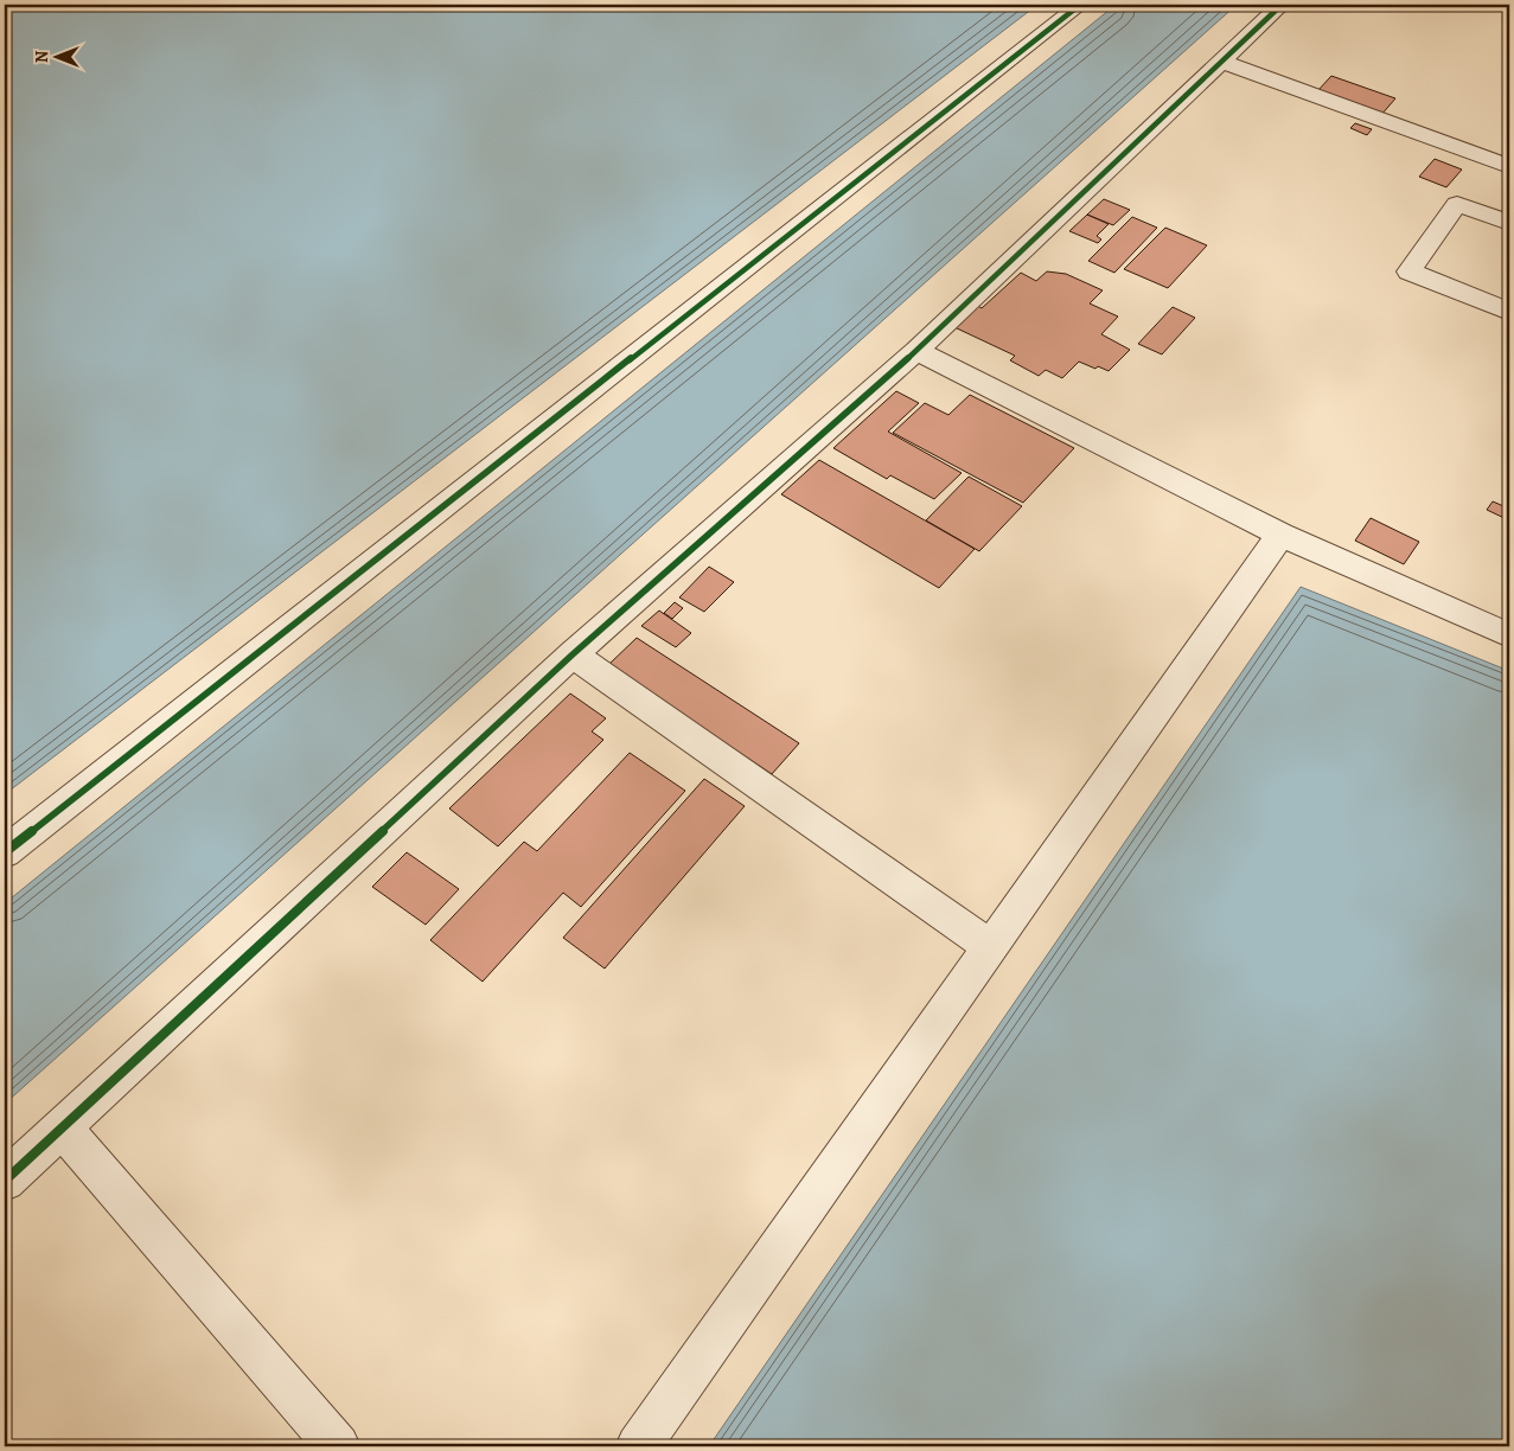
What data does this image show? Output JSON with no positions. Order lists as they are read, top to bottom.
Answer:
{
  "north": "left"
}
